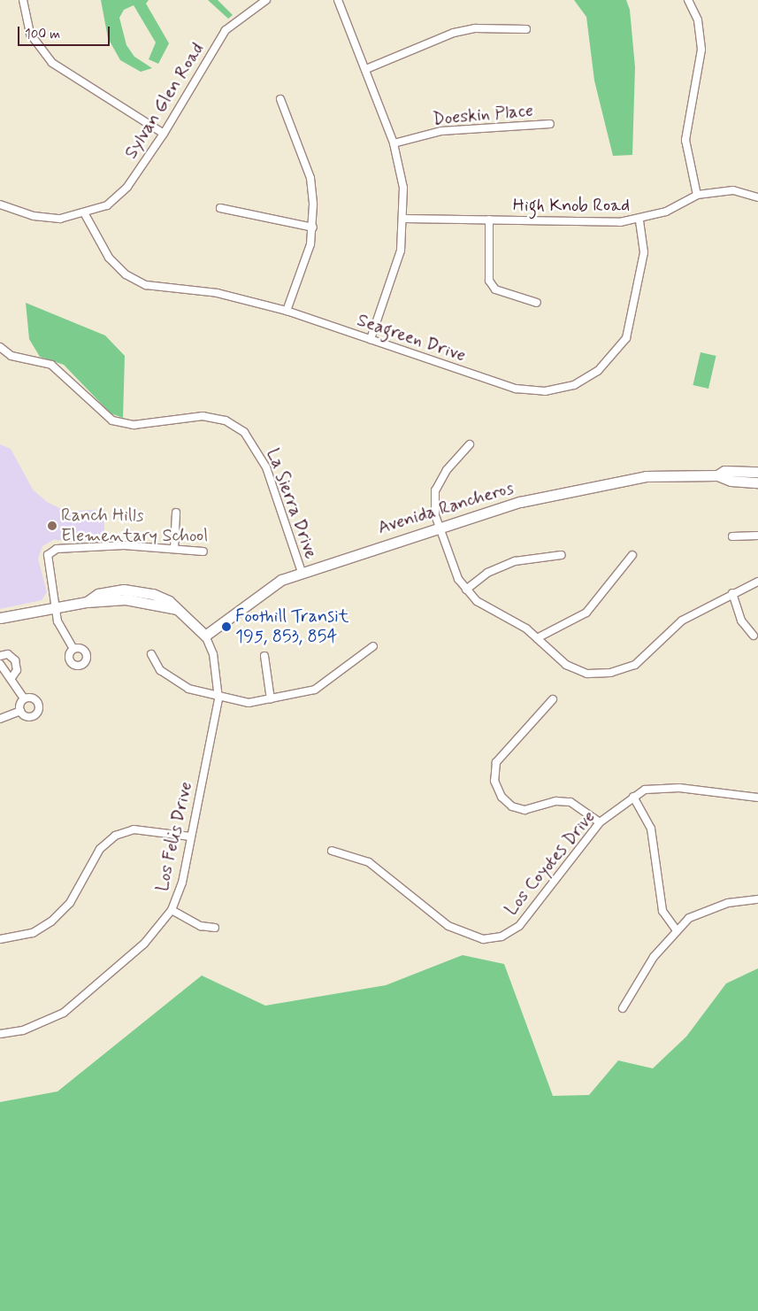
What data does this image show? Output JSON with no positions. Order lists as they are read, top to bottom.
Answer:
{
  "streets": {
    "main road": ["Avenida Rancheros"],
    "street": [
      "Sylvan Glen Road",
      "Doeskin Place",
      "High Knob Road",
      "Seagreen Drive",
      "La Sierra Drive",
      "Los Felis Drive",
      "Los Coyotes Drive"
    ]
  },
  "crossings": [
    ["Sylvan Glen Road", "Seagreen Drive"],
    ["High Knob Road", "Seagreen Drive"],
    ["La Sierra Drive", "Avenida Rancheros"],
    ["Avenida Rancheros", "Los Felis Drive"]
  ],
  "places": ["Ranch Hills Elementary School", "Foothill Transit 195, 853, 854"],
  "scale_bar": "100 m"
}
